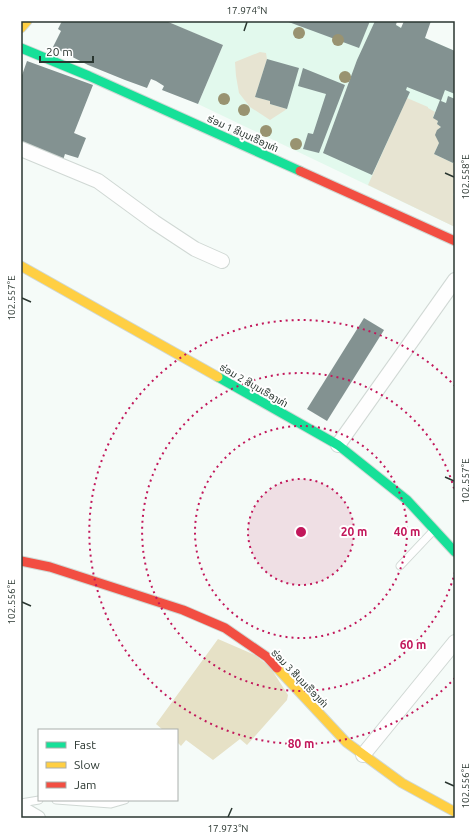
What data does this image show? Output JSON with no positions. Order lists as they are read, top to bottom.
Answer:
{
  "streets": {
    "main road": ["ຮ່ອມ 1 ສີບຸນເຮືອງທ່າ", "ຮ່ອມ 2 ສີບຸນເຮືອງທ່າ", "ຮ່ອມ 3 ສີບຸນເຮືອງທ່າ"]
  },
  "legend": ["Fast", "Slow", "Jam"],
  "scale_bar": "20 m",
  "coordinates": [
    "17.974°N",
    "102.558°E",
    "102.557°E",
    "102.556°E",
    "17.973°N"
  ],
  "rings": [
    "20 m",
    "40 m",
    "60 m",
    "80 m"
  ]
}
